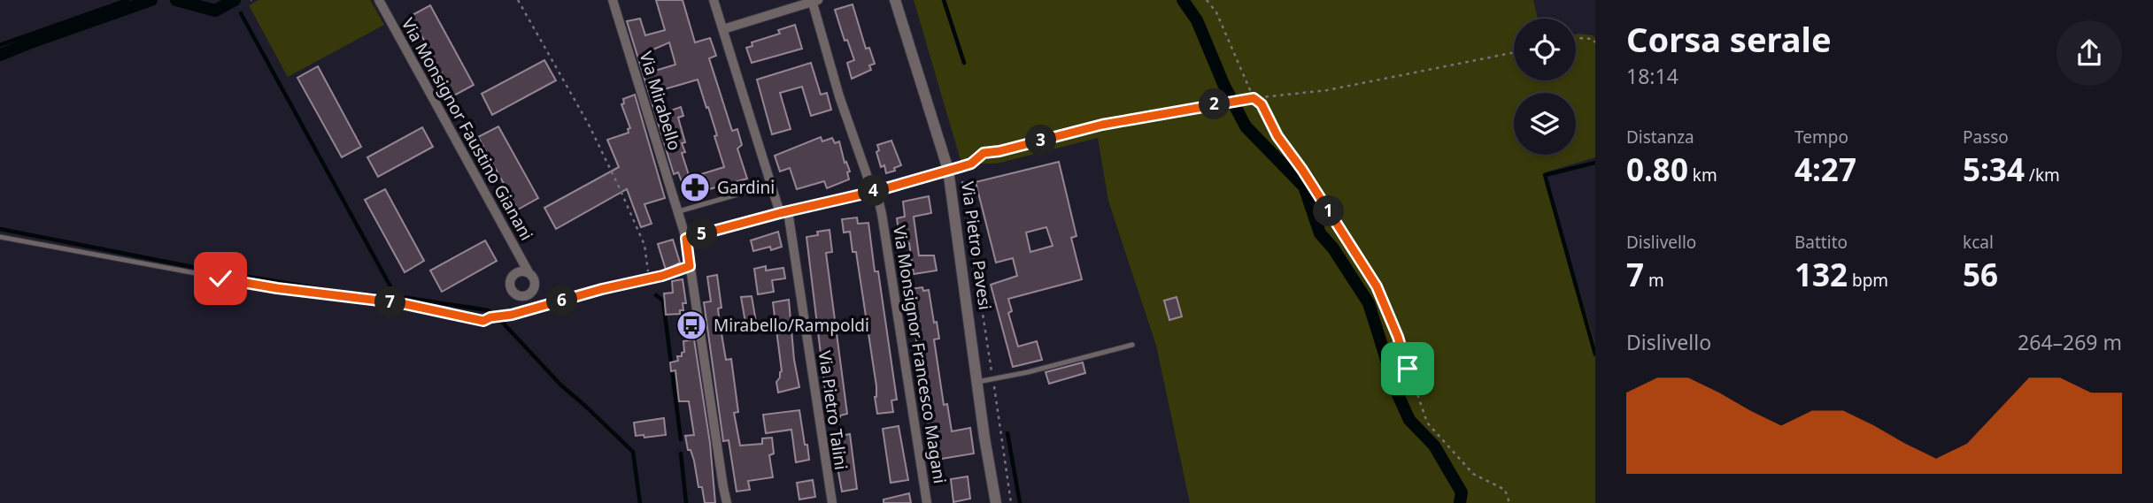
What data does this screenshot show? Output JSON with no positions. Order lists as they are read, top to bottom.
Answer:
{
  "streets": {
    "street": [
      "Via Mirabello",
      "Via Monsignor Faustino Gianani",
      "Via Pietro Pavesi",
      "Via Monsignor Francesco Magani",
      "Via Pietro Talini"
    ]
  },
  "places": {
    "pharmacy": ["Gardini"],
    "bus stop": ["Mirabello/Rampoldi"]
  },
  "page": {
    "heading": ["Corsa serale", "18:14"],
    "pins": [
      "2",
      "3",
      "4",
      "1",
      "5",
      "6",
      "7"
    ],
    "stats": [
      ["Distanza", "0.80 km"],
      ["Tempo", "4:27"],
      ["Passo", "5:34 /km"],
      ["Dislivello", "7 m"],
      ["Battito", "132 bpm"],
      ["kcal", "56"]
    ],
    "chart": ["Dislivello", "264–269 m"]
  }
}
